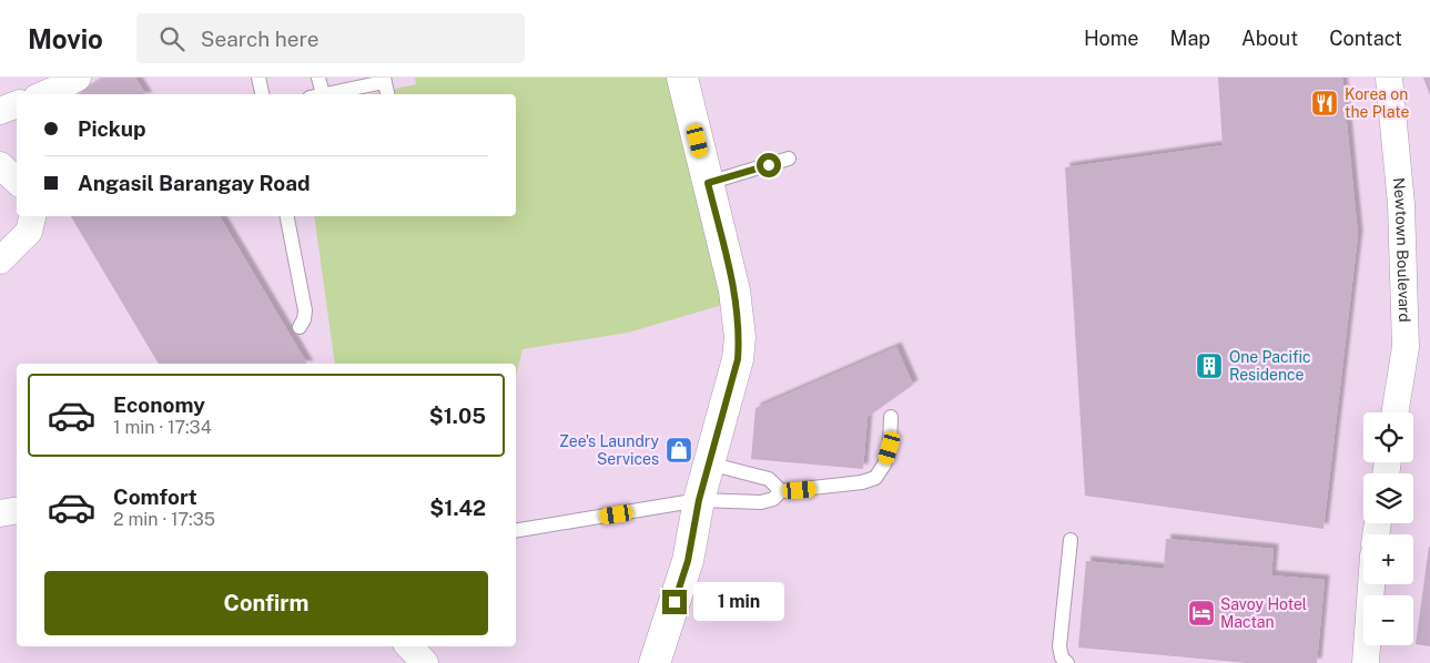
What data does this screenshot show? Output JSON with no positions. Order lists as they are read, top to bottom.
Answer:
{
  "streets": {
    "street": ["Newtown Boulevard"]
  },
  "places": {
    "restaurant": ["Korea on the Plate"],
    "building": ["One Pacific Residence"],
    "shop": ["Zee's Laundry Services"],
    "hotel": ["Savoy Hotel Mactan"]
  },
  "page": {
    "header": "Movio",
    "search": "Search here",
    "nav": [
      "Home",
      "Map",
      "About",
      "Contact"
    ],
    "banner": ["Pickup", "Angasil Barangay Road"],
    "list": [
      {
        "name": "Economy",
        "note": "1 min · 17:34",
        "value": "$1.05"
      },
      {
        "name": "Comfort",
        "note": "2 min · 17:35",
        "value": "$1.42"
      }
    ],
    "map_buttons": ["+", "−"],
    "buttons": "Confirm",
    "bubble": "1 min"
  }
}
